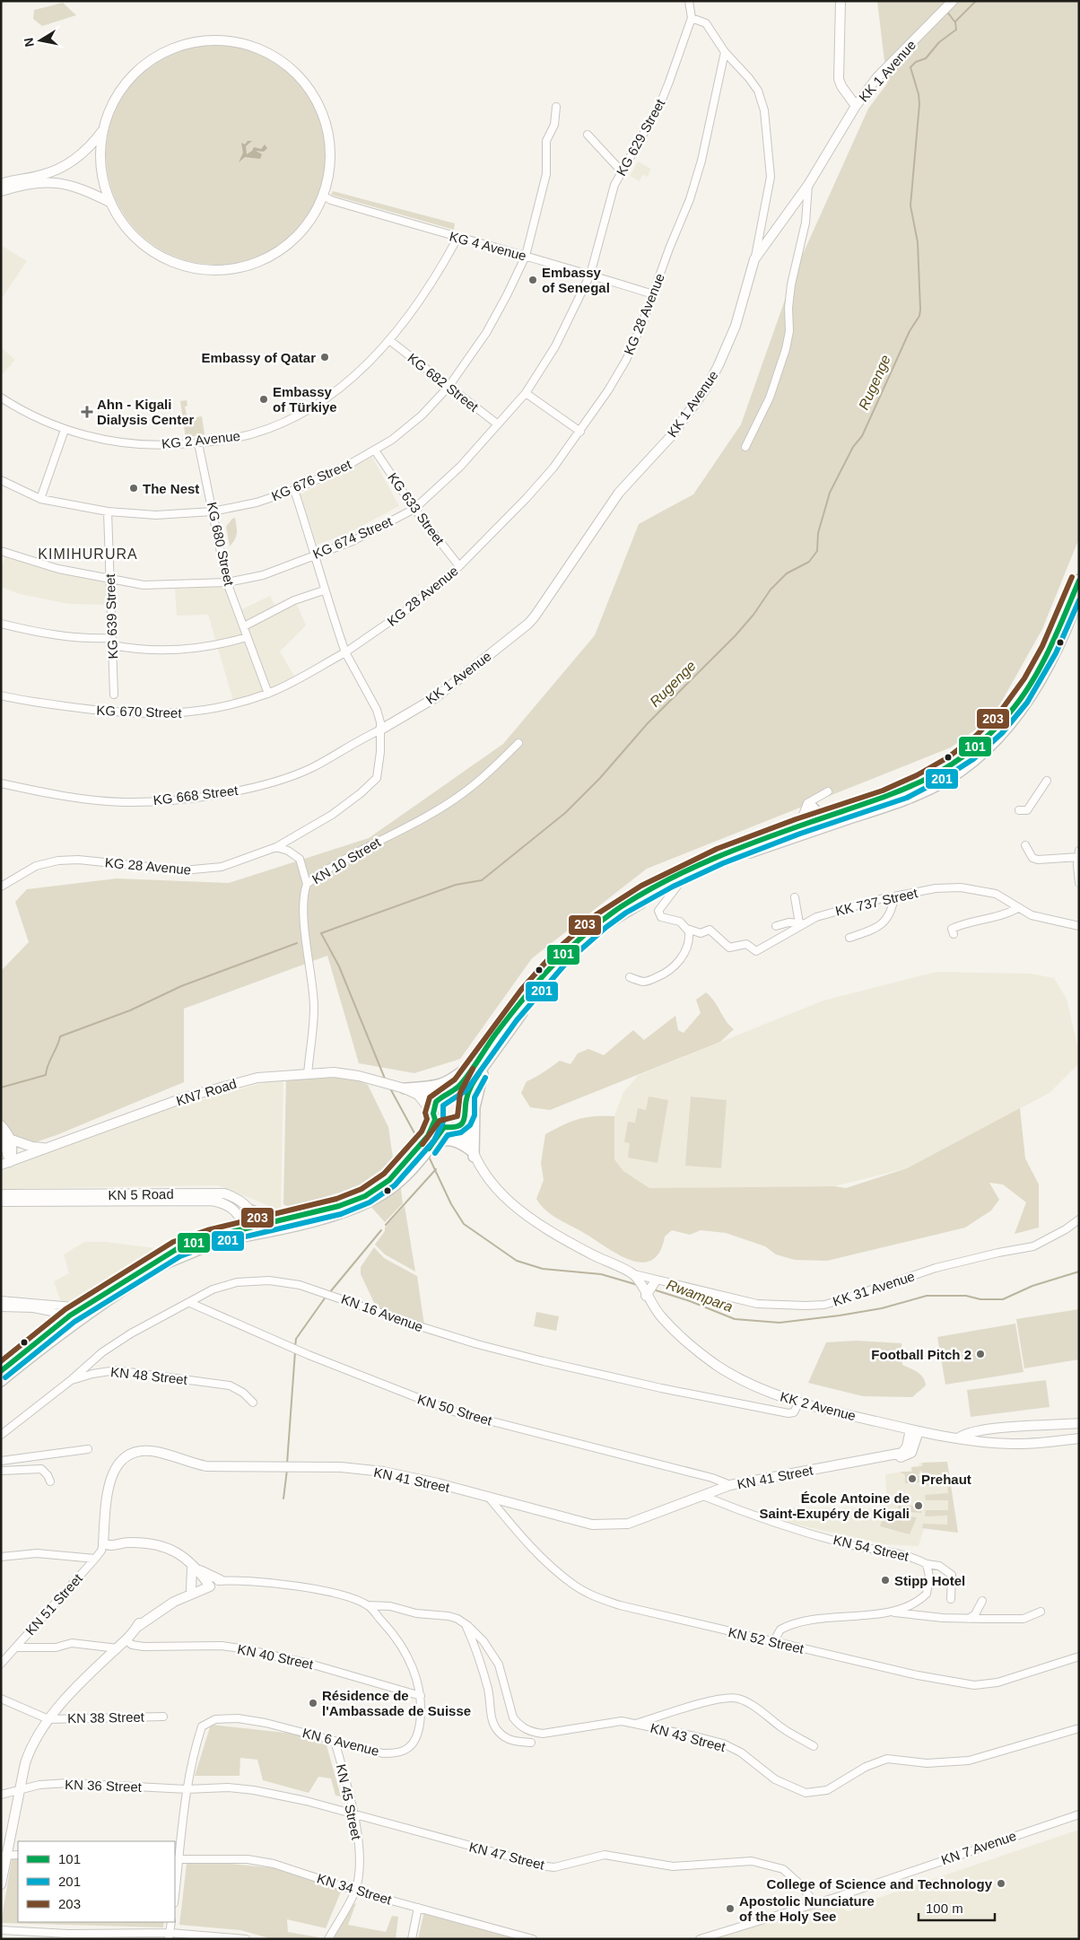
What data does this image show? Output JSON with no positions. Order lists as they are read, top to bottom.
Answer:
{
  "streets": {
    "main road": [
      "KK 1 Avenue",
      "KN7 Road",
      "KN 5 Road",
      "KK 2 Avenue",
      "KN 41 Street",
      "KN 6 Avenue"
    ],
    "street": [
      "KG 629 Street",
      "KG 4 Avenue",
      "KG 28 Avenue",
      "KG 682 Street",
      "KG 2 Avenue",
      "KG 676 Street",
      "KG 633 Street",
      "KG 674 Street",
      "KG 680 Street",
      "KG 639 Street",
      "KG 670 Street",
      "KG 668 Street",
      "KN 10 Street",
      "KK 737 Street",
      "KK 31 Avenue",
      "KN 16 Avenue",
      "KN 48 Street",
      "KN 50 Street",
      "KN 54 Street",
      "KN 51 Street",
      "KN 52 Street",
      "KN 40 Street",
      "KN 38 Street",
      "KN 43 Street",
      "KN 36 Street",
      "KN 45 Street",
      "KN 7 Avenue",
      "KN 47 Street",
      "KN 34 Street"
    ]
  },
  "crossings": [
    ["KK 1 Avenue", "KG 28 Avenue"],
    ["KK 1 Avenue", "KG 668 Street"],
    ["KG 629 Street", "KG 4 Avenue"],
    ["KG 629 Street", "KG 674 Street"],
    ["KG 4 Avenue", "KG 28 Avenue"],
    ["KG 4 Avenue", "KG 2 Avenue"],
    ["KG 4 Avenue", "KG 676 Street"],
    ["KG 4 Avenue", "KG 674 Street"],
    ["KG 28 Avenue", "KG 633 Street"],
    ["KG 28 Avenue", "KG 670 Street"],
    ["KG 28 Avenue", "KG 668 Street"],
    ["KG 682 Street", "KG 2 Avenue"],
    ["KG 682 Street", "KG 676 Street"],
    ["KG 682 Street", "KG 674 Street"],
    ["KG 2 Avenue", "KG 680 Street"],
    ["KG 676 Street", "KG 633 Street"],
    ["KG 676 Street", "KG 680 Street"],
    ["KG 676 Street", "KG 639 Street"],
    ["KG 633 Street", "KG 674 Street"],
    ["KG 674 Street", "KG 680 Street"],
    ["KG 674 Street", "KG 639 Street"],
    ["KG 680 Street", "KG 670 Street"],
    ["KN 10 Street", "KN7 Road"],
    ["KK 31 Avenue", "KK 2 Avenue"],
    ["KN 16 Avenue", "KN 48 Street"],
    ["KN 16 Avenue", "KK 2 Avenue"],
    ["KN 16 Avenue", "KN 50 Street"],
    ["KK 2 Avenue", "KN 41 Street"],
    ["KN 50 Street", "KN 41 Street"],
    ["KN 41 Street", "KN 54 Street"],
    ["KN 41 Street", "KN 51 Street"],
    ["KN 41 Street", "KN 52 Street"],
    ["KN 54 Street", "KN 52 Street"],
    ["KN 40 Street", "KN 6 Avenue"],
    ["KN 38 Street", "KN 6 Avenue"],
    ["KN 43 Street", "KN 6 Avenue"],
    ["KN 6 Avenue", "KN 36 Street"],
    ["KN 6 Avenue", "KN 45 Street"],
    ["KN 6 Avenue", "KN 47 Street"],
    ["KN 6 Avenue", "KN 34 Street"],
    ["KN 36 Street", "KN 47 Street"],
    ["KN 45 Street", "KN 47 Street"],
    ["KN 45 Street", "KN 34 Street"],
    ["KN 7 Avenue", "KN 47 Street"]
  ],
  "districts": ["KIMIHURURA"],
  "water": ["Rugenge", "Rwampara"],
  "places": {
    "other": [
      "Embassy of Senegal",
      "Embassy of Qatar",
      "Embassy of Türkiye",
      "The Nest",
      "Football Pitch 2",
      "Prehaut",
      "École Antoine de Saint-Exupéry de Kigali",
      "Stipp Hotel",
      "Résidence de l'Ambassade de Suisse",
      "College of Science and Technology",
      "Apostolic Nunciature of the Holy See"
    ],
    "health": ["Ahn - Kigali Dialysis Center"]
  },
  "lines": ["transit line 203", "transit line 101", "transit line 201"],
  "legend": ["101", "201", "203"],
  "scale_bar": "100 m",
  "north": "left"
}
